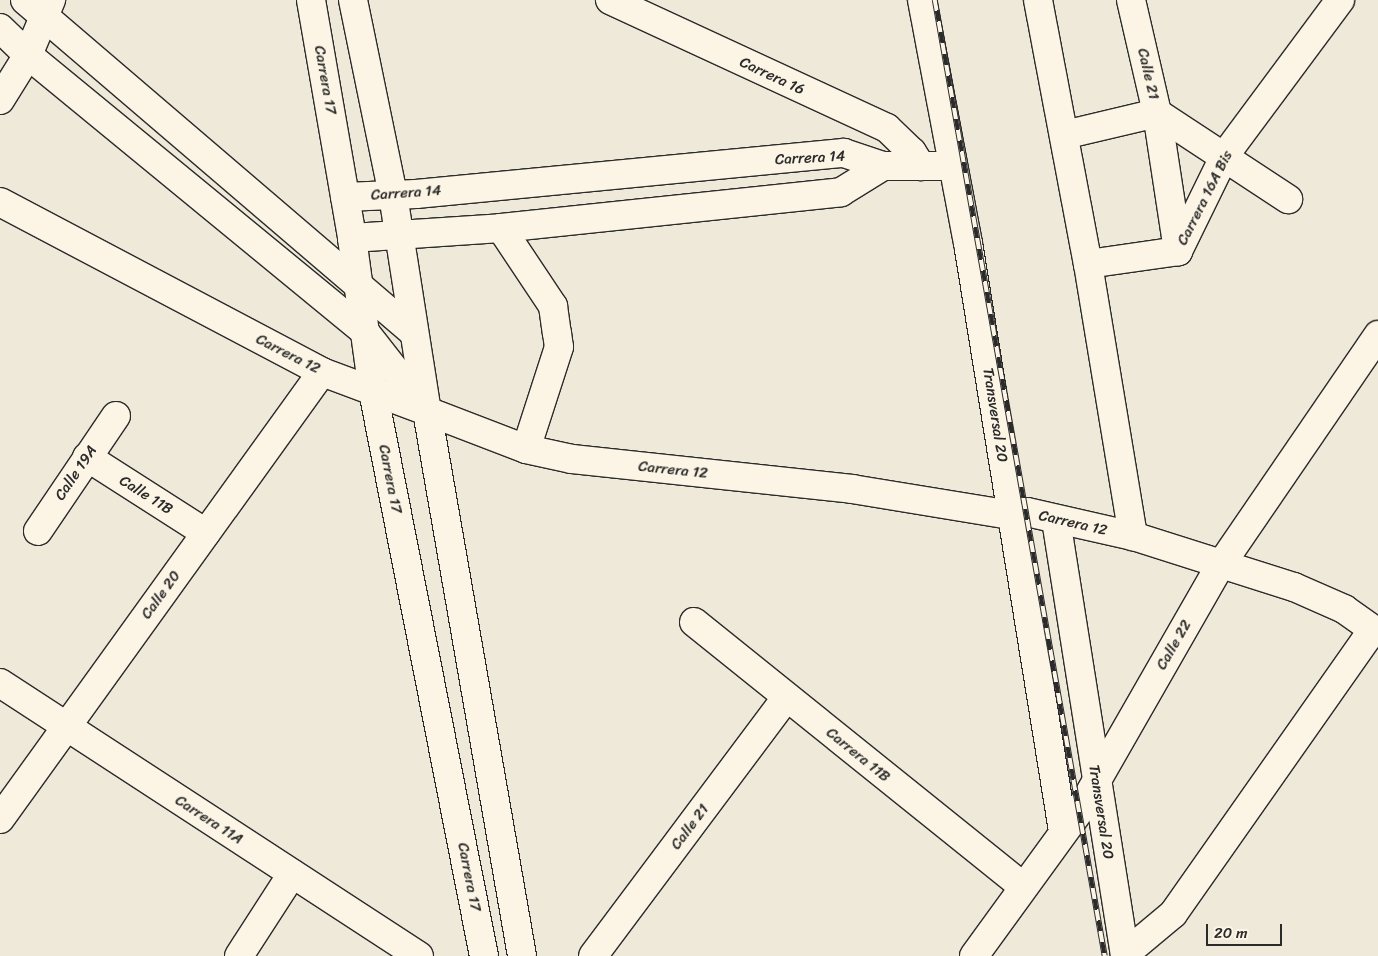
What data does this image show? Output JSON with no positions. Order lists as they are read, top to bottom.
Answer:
{
  "streets": {
    "street": [
      "Calle 21",
      "Carrera 16",
      "Carrera 17",
      "Carrera 14",
      "Carrera 16A Bis",
      "Carrera 12",
      "Transversal 20",
      "Calle 19A",
      "Calle 11B",
      "Calle 20",
      "Calle 22",
      "Carrera 11B",
      "Carrera 11A"
    ]
  },
  "crossings": [
    ["Calle 21", "Carrera 11B"],
    ["Carrera 17", "Carrera 14"],
    ["Carrera 17", "Carrera 12"],
    ["Carrera 12", "Transversal 20"],
    ["Carrera 12", "Calle 20"],
    ["Carrera 12", "Calle 22"],
    ["Transversal 20", "Calle 22"],
    ["Calle 19A", "Calle 11B"],
    ["Calle 11B", "Calle 20"],
    ["Calle 20", "Carrera 11A"],
    ["Calle 22", "Carrera 11B"]
  ],
  "scale_bar": "20 m"
}
